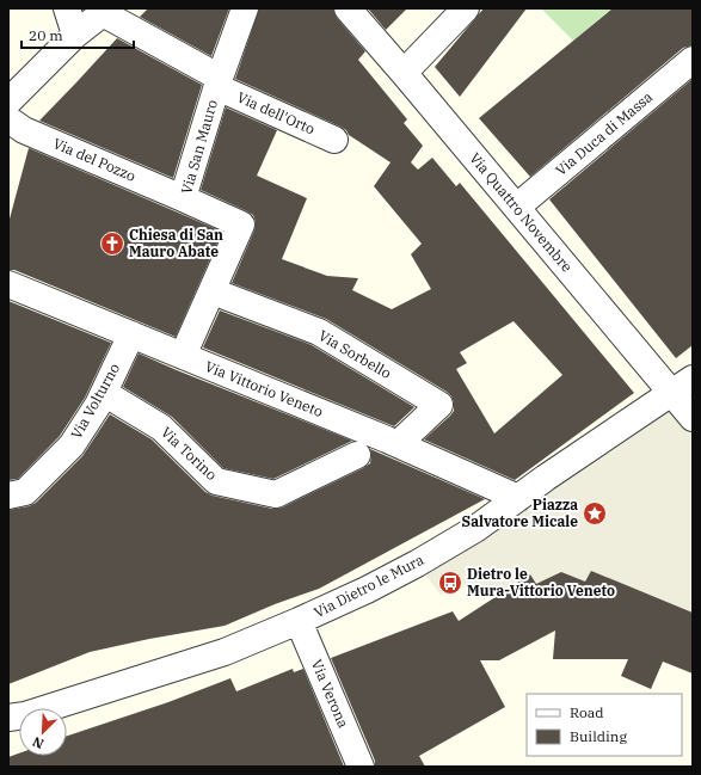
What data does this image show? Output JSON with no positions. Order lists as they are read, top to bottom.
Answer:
{
  "streets": {
    "street": [
      "Via dell'Orto",
      "Via Duca di Massa",
      "Via San Mauro",
      "Via del Pozzo",
      "Via Quattro Novembre",
      "Via Sorbello",
      "Via Vittorio Veneto",
      "Via Volturno",
      "Via Torino",
      "Via Dietro le Mura",
      "Via Verona"
    ]
  },
  "crossings": [
    ["Via dell'Orto", "Via San Mauro"],
    ["Via Duca di Massa", "Via Quattro Novembre"],
    ["Via San Mauro", "Via del Pozzo"],
    ["Via San Mauro", "Via Sorbello"],
    ["Via San Mauro", "Via Vittorio Veneto"],
    ["Via Quattro Novembre", "Via Dietro le Mura"],
    ["Via Sorbello", "Via Vittorio Veneto"],
    ["Via Vittorio Veneto", "Via Volturno"],
    ["Via Vittorio Veneto", "Via Dietro le Mura"],
    ["Via Volturno", "Via Torino"],
    ["Via Dietro le Mura", "Via Verona"]
  ],
  "places": {
    "church": ["Chiesa di San Mauro Abate"],
    "place": ["Piazza Salvatore Micale"],
    "bus stop": ["Dietro le Mura-Vittorio Veneto"]
  },
  "legend": ["Road", "Building"],
  "scale_bar": "20 m",
  "north": "bottom left"
}
